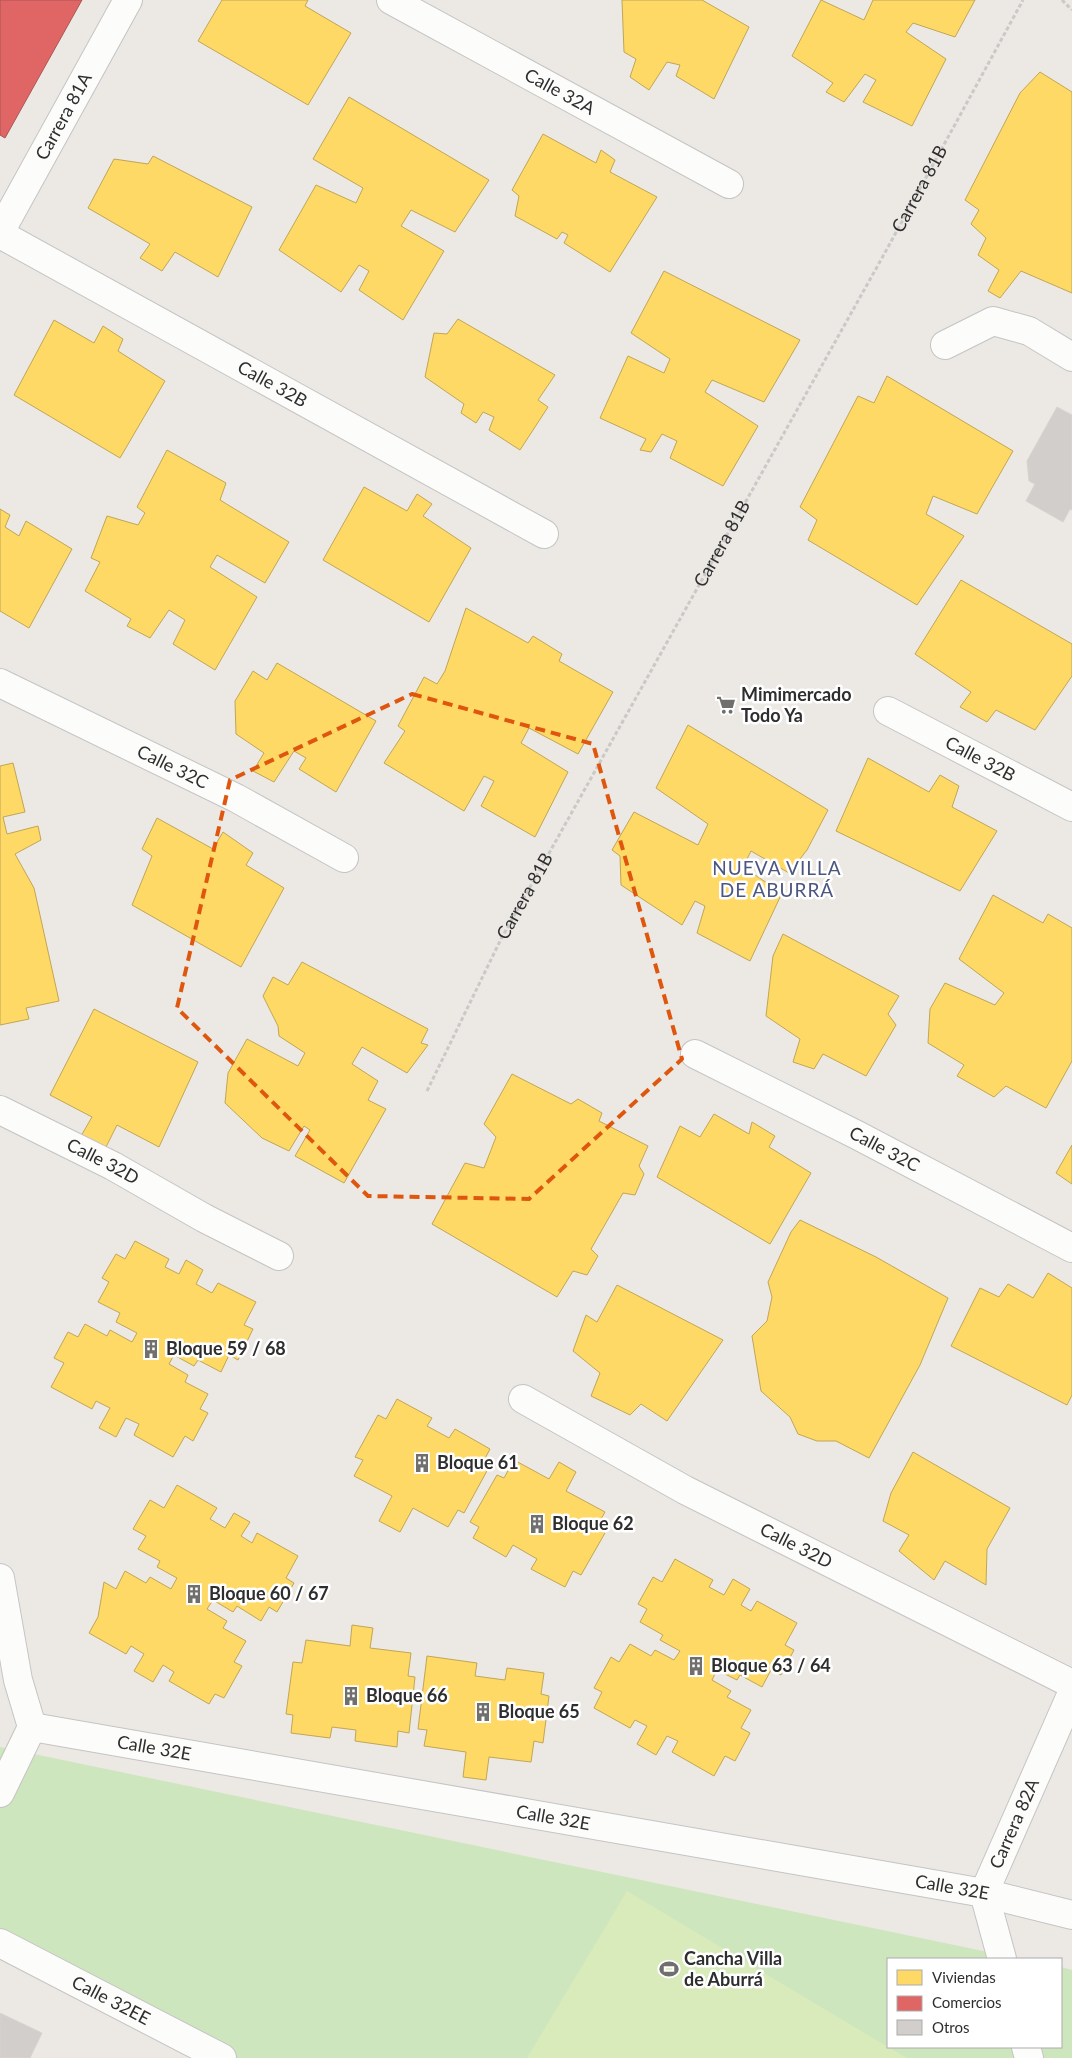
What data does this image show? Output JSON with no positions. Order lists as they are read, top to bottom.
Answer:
{
  "streets": {
    "street": [
      "Calle 32A",
      "Carrera 81A",
      "Calle 32B",
      "Calle 32C",
      "Calle 32D",
      "Calle 32E",
      "Carrera 82A",
      "Calle 32EE"
    ],
    "path": ["Carrera 81B"]
  },
  "crossings": [
    ["Carrera 81A", "Calle 32B"],
    ["Calle 32E", "Carrera 82A"]
  ],
  "districts": ["NUEVA VILLA DE ABURRÁ"],
  "places": {
    "supermarket": ["Mimimercado Todo Ya"],
    "building": [
      "Bloque 59 / 68",
      "Bloque 61",
      "Bloque 62",
      "Bloque 60 / 67",
      "Bloque 63 / 64",
      "Bloque 66",
      "Bloque 65"
    ],
    "sports": ["Cancha Villa de Aburrá"]
  },
  "legend": ["Viviendas", "Comercios", "Otros"]
}
